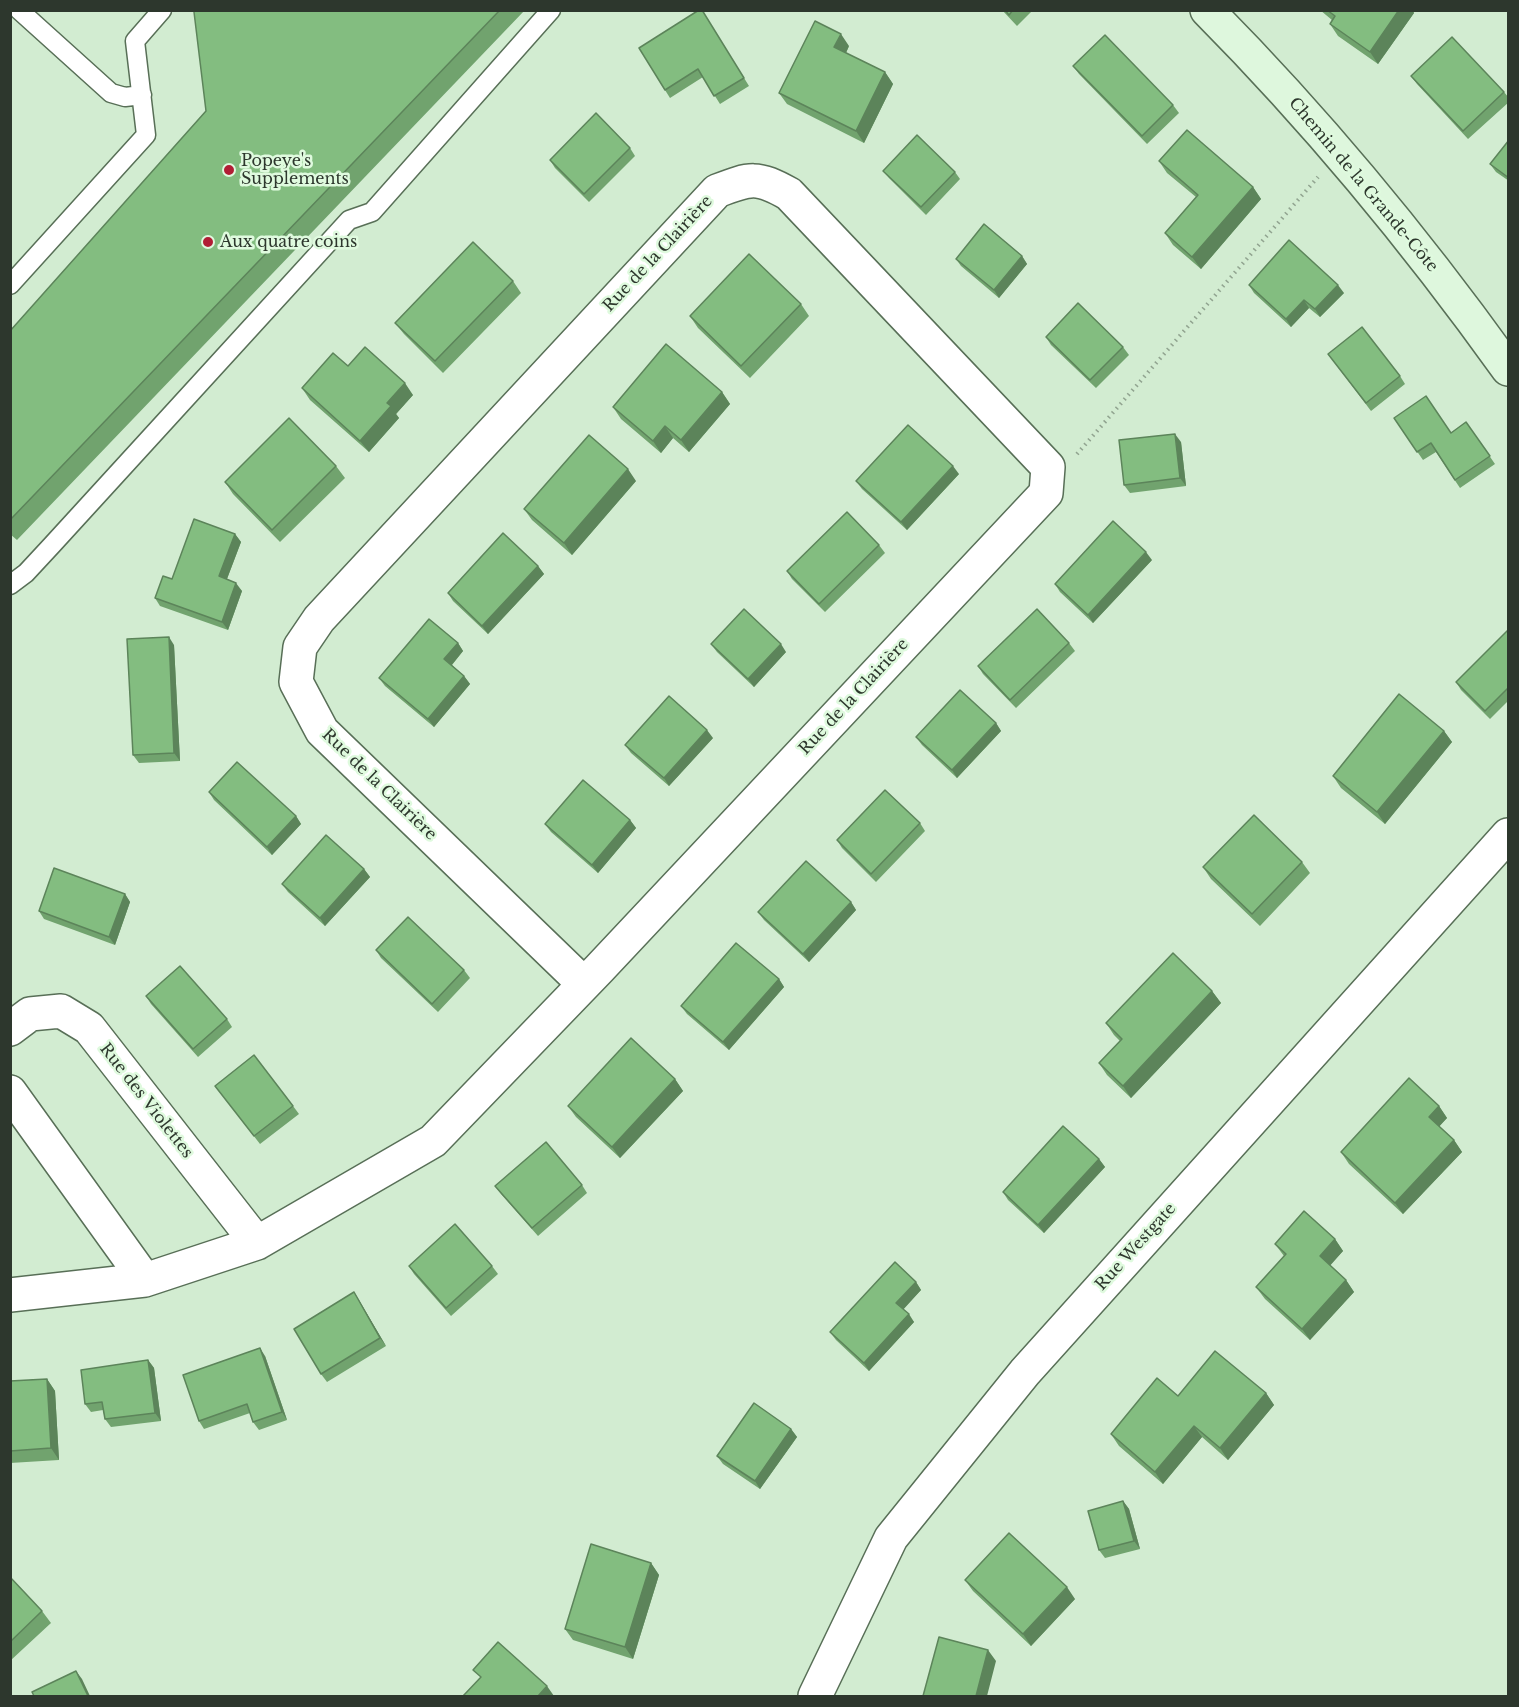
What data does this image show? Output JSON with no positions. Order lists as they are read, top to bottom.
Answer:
{
  "streets": {
    "main road": ["Chemin de la Grande-Côte"],
    "street": ["Rue de la Clairière", "Rue des Violettes", "Rue Westgate"]
  },
  "crossings": [
    ["Rue de la Clairière", "Rue des Violettes"]
  ],
  "places": ["Popeye's Supplements", "Aux quatre coins"]
}
